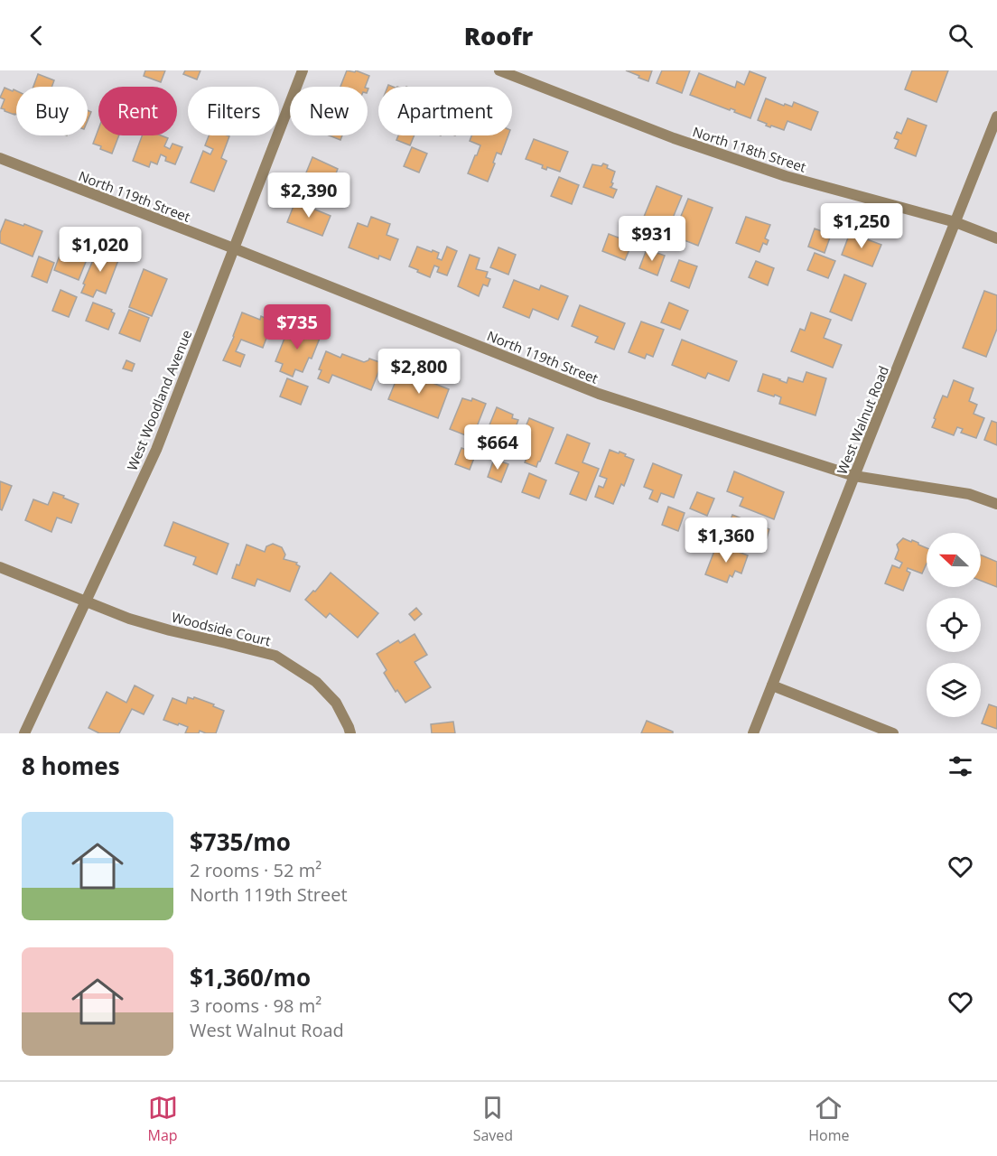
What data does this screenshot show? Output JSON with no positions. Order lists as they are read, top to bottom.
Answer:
{
  "streets": {
    "street": [
      "North 118th Street",
      "North 119th Street",
      "West Woodland Avenue",
      "West Walnut Road",
      "Woodside Court"
    ]
  },
  "crossings": [
    ["North 118th Street", "West Walnut Road"],
    ["North 119th Street", "West Woodland Avenue"],
    ["North 119th Street", "West Walnut Road"],
    ["West Woodland Avenue", "Woodside Court"]
  ],
  "north": "left",
  "page": {
    "header": "Roofr",
    "chip": [
      "Buy",
      "Rent",
      "Filters",
      "New",
      "Apartment"
    ],
    "price": [
      "$2,390",
      "$1,250",
      "$931",
      "$1,020",
      "$735",
      "$2,800",
      "$664",
      "$1,360"
    ],
    "heading": "8 homes",
    "list": [
      {
        "name": "$735/mo",
        "note": "2 rooms · 52 m² · North 119th Street"
      },
      {
        "name": "$1,360/mo",
        "note": "3 rooms · 98 m² · West Walnut Road"
      }
    ],
    "tabs": ["Map", "Saved", "Home"]
  }
}
